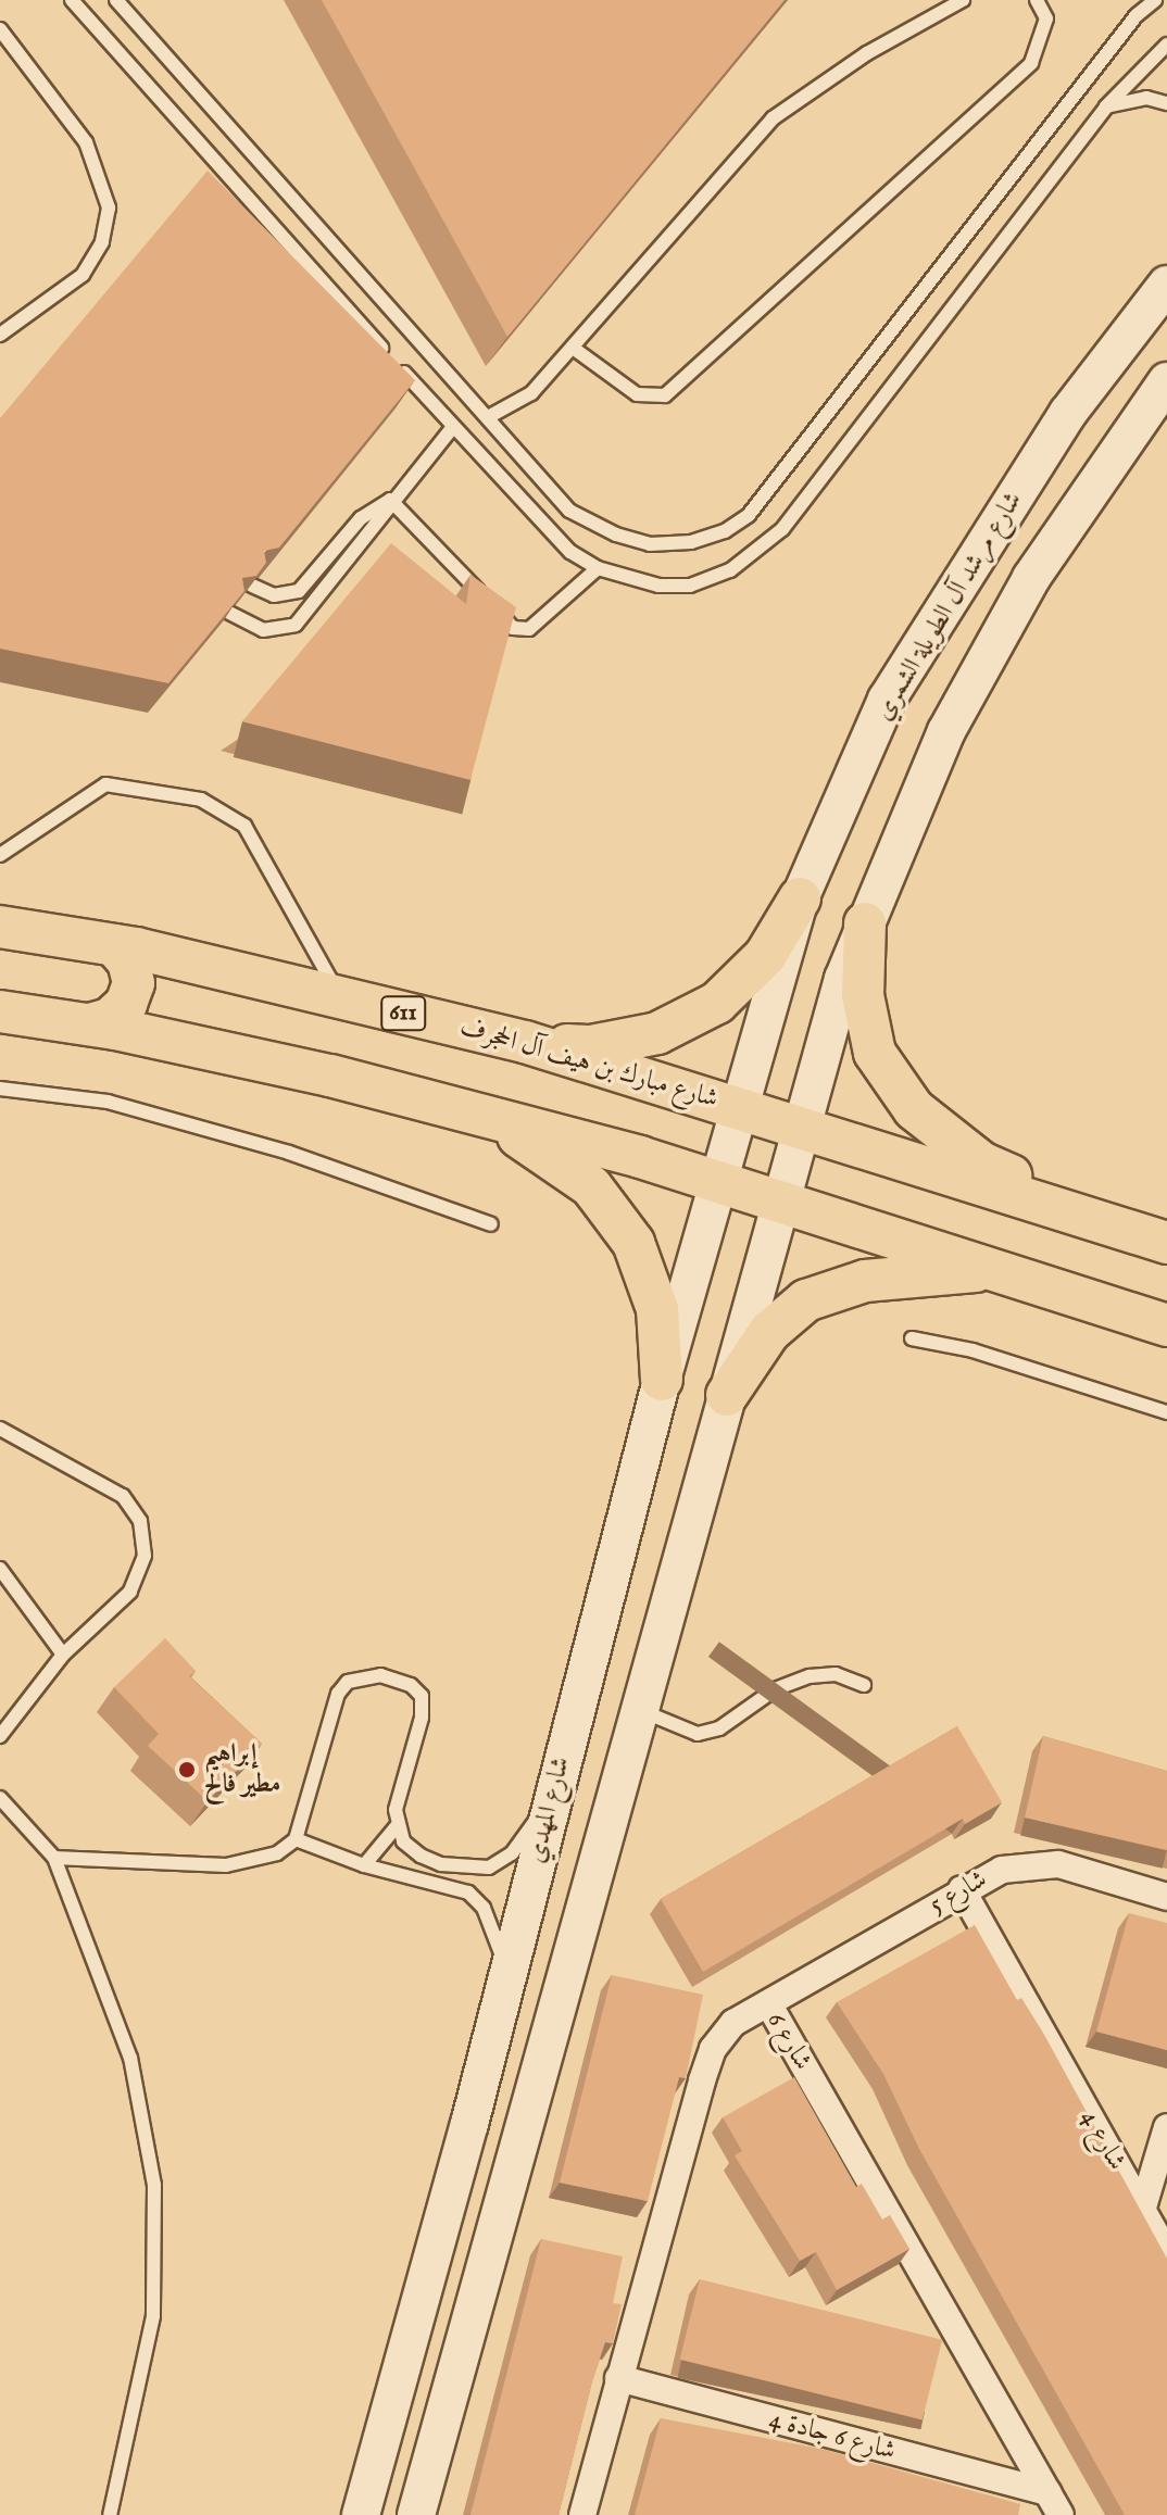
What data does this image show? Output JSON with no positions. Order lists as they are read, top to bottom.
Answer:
{
  "streets": {
    "main road": [
      "شارع مرشد آل الطويلة الشمري",
      "611",
      "شارع مبارك بن هيف آل الحجرف",
      "شارع المهدي"
    ],
    "street": [
      "شارع 5",
      "شارع 6",
      "شارع 4",
      "شارع 6 جادة 4"
    ]
  },
  "crossings": [
    ["شارع مرشد آل الطويلة الشمري", "شارع مبارك بن هيف آل الحجرف"],
    ["شارع مرشد آل الطويلة الشمري", "شارع المهدي"],
    ["شارع مبارك بن هيف آل الحجرف", "شارع المهدي"],
    ["شارع 5", "شارع 6"],
    ["شارع 5", "شارع 4"],
    ["شارع 6", "شارع 6 جادة 4"]
  ],
  "places": ["إبراهيم مطير فالح"]
}
